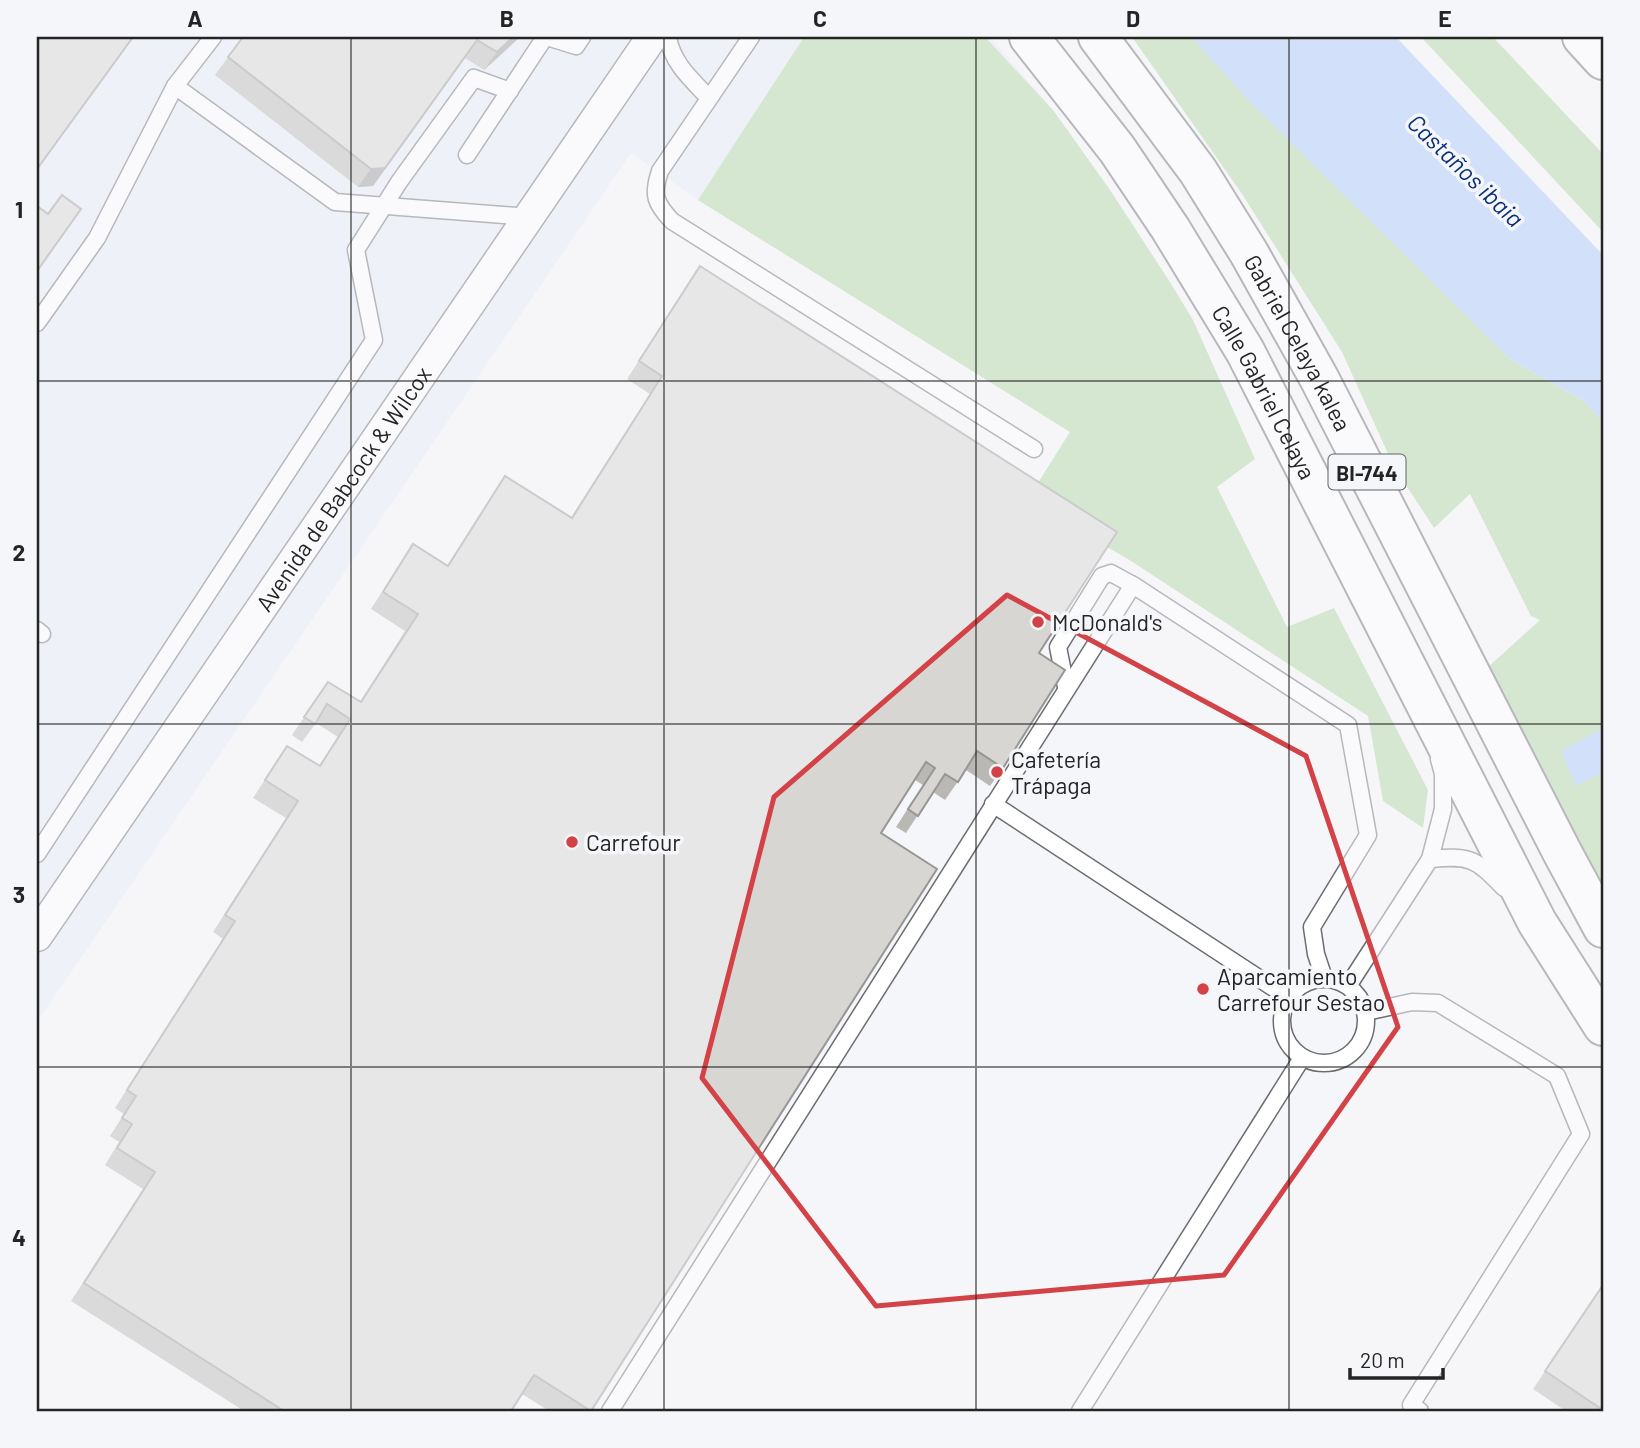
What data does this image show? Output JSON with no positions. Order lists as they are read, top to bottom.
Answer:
{
  "streets": {
    "main road": ["Gabriel Celaya kalea", "Calle Gabriel Celaya", "BI-744"],
    "street": ["Avenida de Babcock & Wilcox"]
  },
  "crossings": [
    ["Calle Gabriel Celaya", "BI-744"]
  ],
  "water": ["Castaños ibaia"],
  "places": [
    "McDonald's",
    "Cafetería Trápaga",
    "Carrefour",
    "Aparcamiento Carrefour Sestao"
  ],
  "scale_bar": "20 m",
  "grid": {
    "columns": [
      "A",
      "B",
      "C",
      "D",
      "E"
    ],
    "rows": [
      "1",
      "2",
      "3",
      "4"
    ]
  }
}
